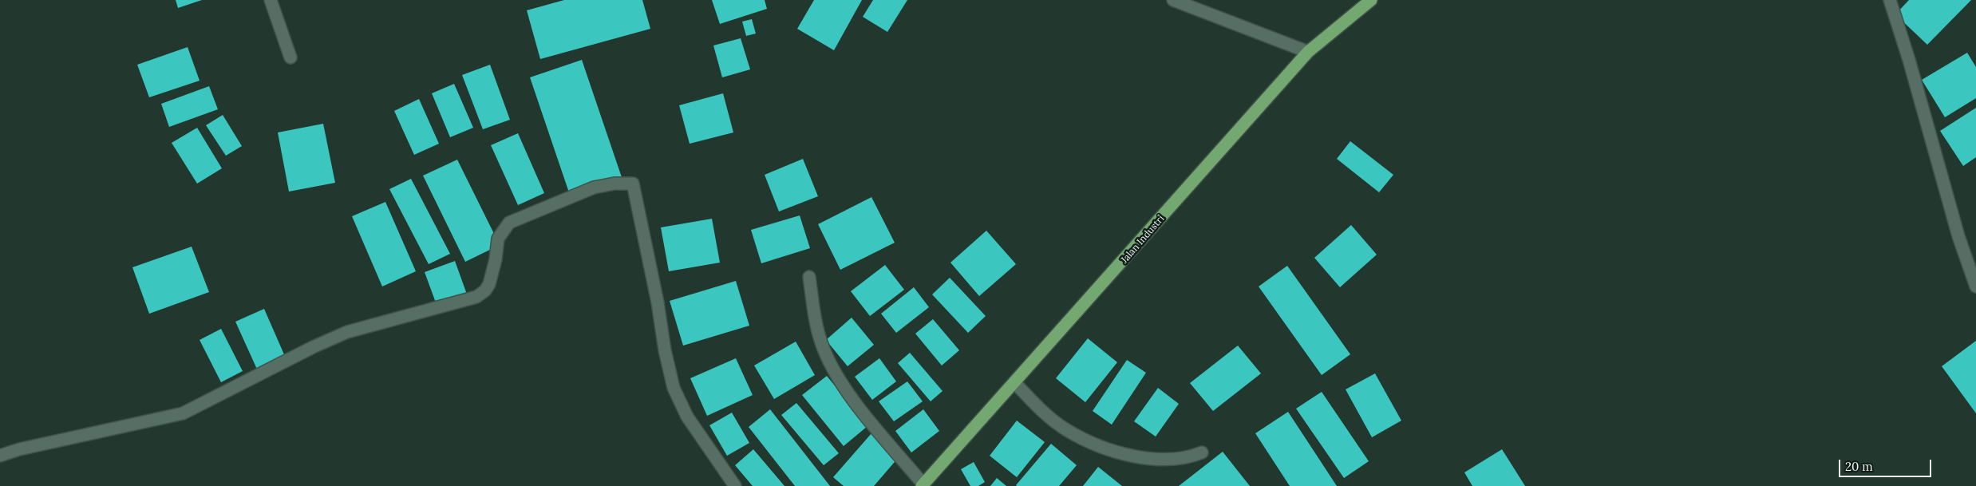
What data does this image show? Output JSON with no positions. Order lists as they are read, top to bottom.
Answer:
{
  "streets": {
    "main road": ["Jalan Industri"]
  },
  "scale_bar": "20 m"
}
